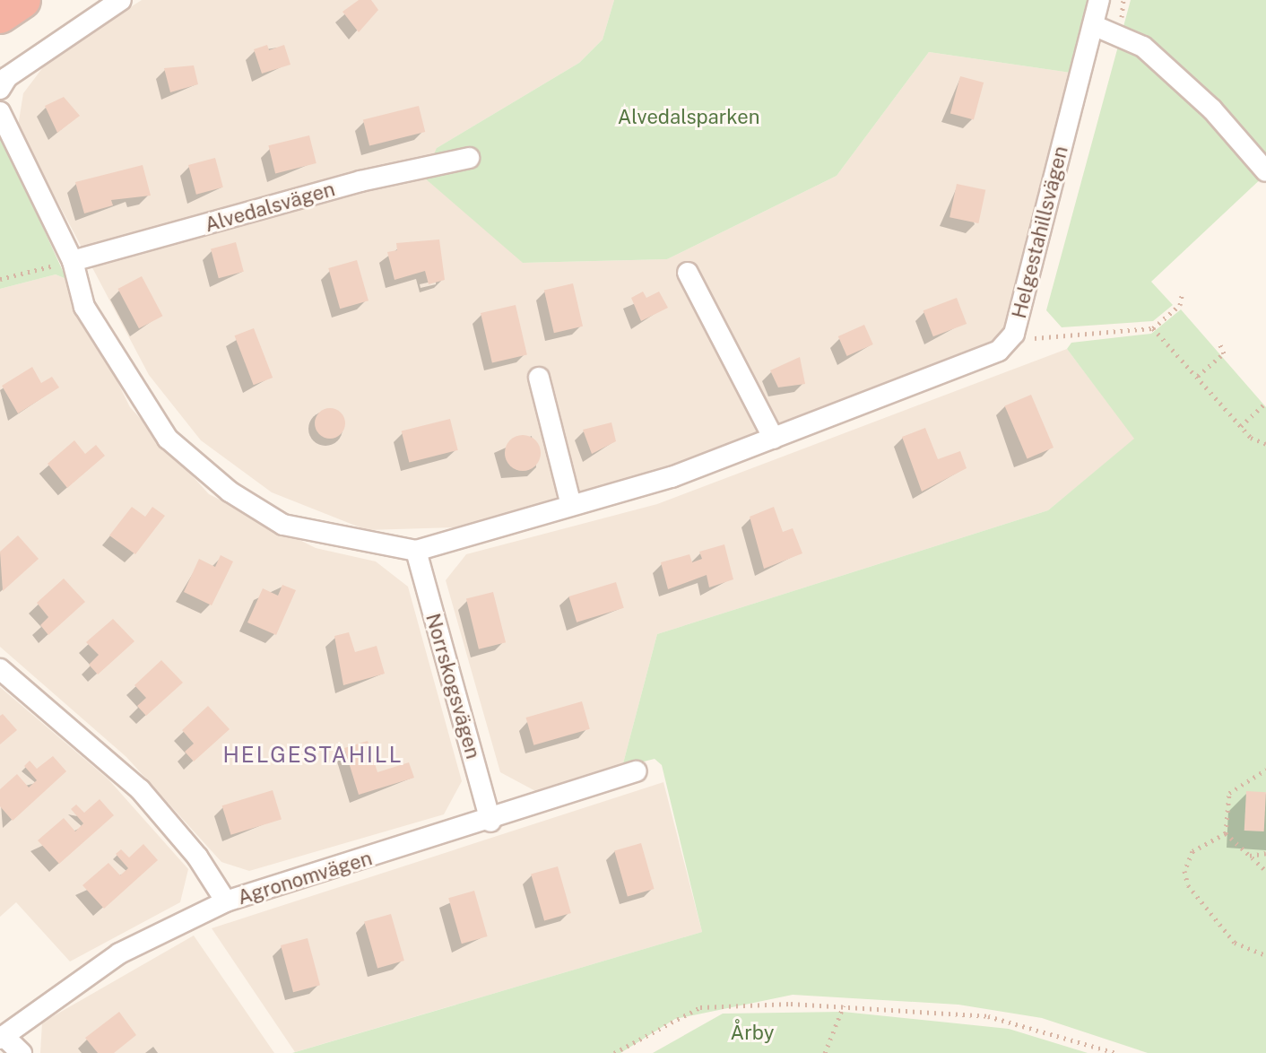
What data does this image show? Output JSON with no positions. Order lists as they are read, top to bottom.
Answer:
{
  "streets": {
    "street": [
      "Alvedalsvägen",
      "Helgestahillsvägen",
      "Norrskogsvägen",
      "Agronomvägen"
    ]
  },
  "crossings": [
    ["Alvedalsvägen", "Helgestahillsvägen"],
    ["Helgestahillsvägen", "Norrskogsvägen"],
    ["Norrskogsvägen", "Agronomvägen"]
  ],
  "districts": ["HELGESTAHILL"],
  "parks": ["Alvedalsparken", "Årby"]
}
